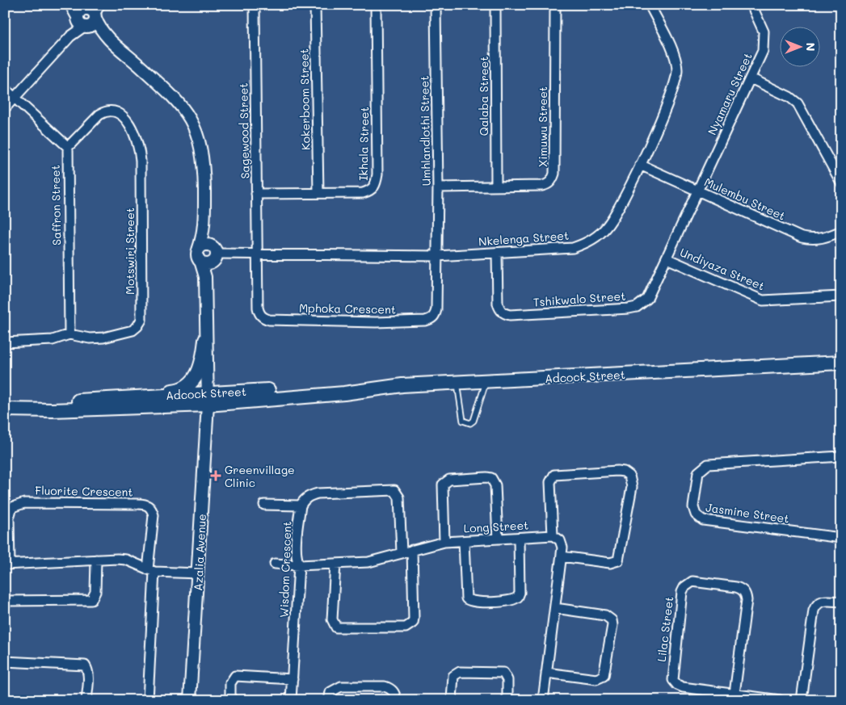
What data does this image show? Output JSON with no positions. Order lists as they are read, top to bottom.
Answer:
{
  "streets": {
    "main road": ["Adcock Street"],
    "street": [
      "Nyamaru Street",
      "Qalaba Street",
      "Kokerboom Street",
      "Ximuwu Street",
      "Sagewood Street",
      "Umhlandlothi Street",
      "Ikhala Street",
      "Mulembu Street",
      "Saffron Street",
      "Nkelenga Street",
      "Motswiri Street",
      "Undiyaza Street",
      "Tshikwalo Street",
      "Mphoka Crescent",
      "Fluorite Crescent",
      "Jasmine Street",
      "Long Street",
      "Azalia Avenue",
      "Wisdom Crescent",
      "Lilac Street"
    ]
  },
  "crossings": [
    ["Nyamaru Street", "Mulembu Street"],
    ["Nyamaru Street", "Tshikwalo Street"],
    ["Qalaba Street", "Ximuwu Street"],
    ["Kokerboom Street", "Ikhala Street"],
    ["Ximuwu Street", "Umhlandlothi Street"],
    ["Sagewood Street", "Ikhala Street"],
    ["Sagewood Street", "Nkelenga Street"],
    ["Sagewood Street", "Mphoka Crescent"],
    ["Umhlandlothi Street", "Nkelenga Street"],
    ["Umhlandlothi Street", "Mphoka Crescent"],
    ["Mulembu Street", "Nkelenga Street"],
    ["Mulembu Street", "Tshikwalo Street"],
    ["Saffron Street", "Motswiri Street"],
    ["Nkelenga Street", "Tshikwalo Street"],
    ["Nkelenga Street", "Mphoka Crescent"],
    ["Undiyaza Street", "Tshikwalo Street"],
    ["Adcock Street", "Azalia Avenue"],
    ["Long Street", "Wisdom Crescent"]
  ],
  "places": {
    "health": ["Greenvillage Clinic"]
  },
  "north": "right"
}
